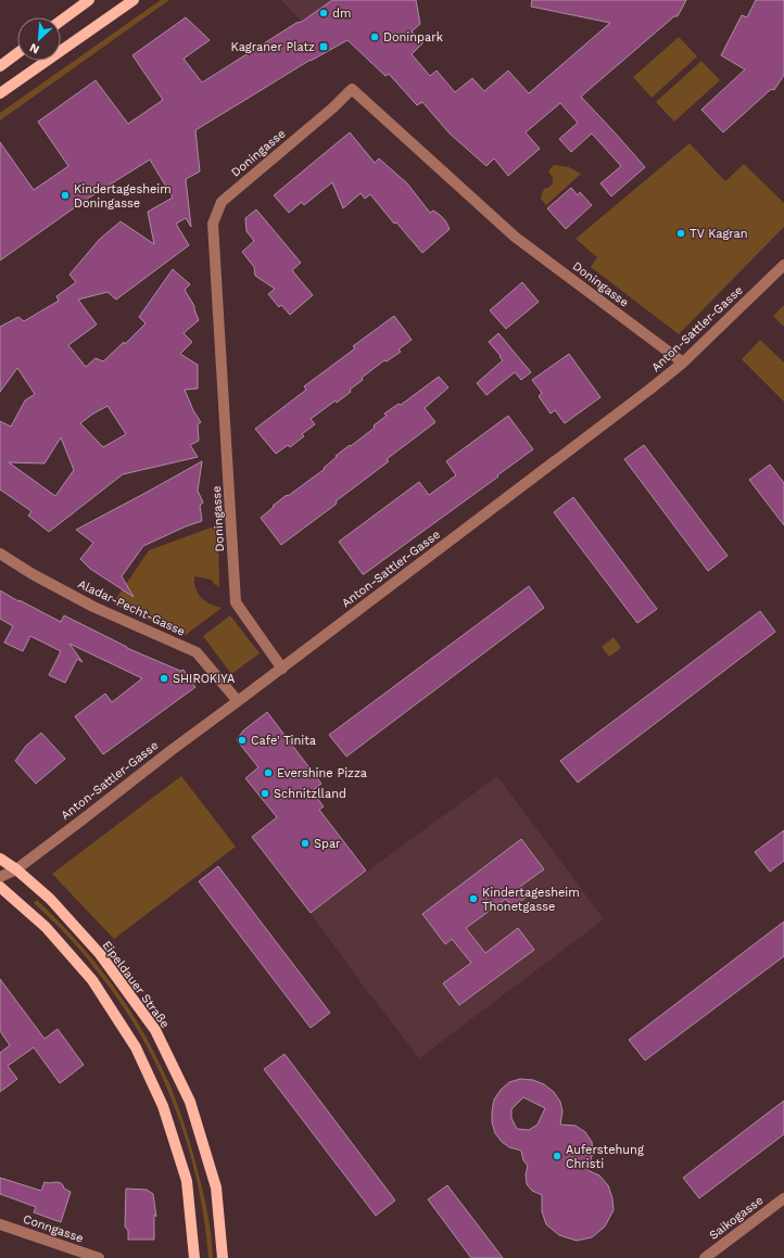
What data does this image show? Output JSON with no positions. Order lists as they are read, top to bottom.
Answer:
{
  "streets": {
    "main road": ["Eipeldauer Straße"],
    "street": [
      "Doningasse",
      "Anton-Sattler-Gasse",
      "Aladar-Pecht-Gasse",
      "Saikogasse",
      "Conngasse"
    ]
  },
  "crossings": [
    ["Doningasse", "Anton-Sattler-Gasse"],
    ["Anton-Sattler-Gasse", "Aladar-Pecht-Gasse"],
    ["Anton-Sattler-Gasse", "Eipeldauer Straße"]
  ],
  "places": {
    "other": [
      "dm",
      "Doninpark",
      "Kindertagesheim Doningasse",
      "TV Kagran",
      "SHIROKIYA",
      "Cafe' Tinita",
      "Evershine Pizza",
      "Schnitzlland",
      "Spar",
      "Kindertagesheim Thonetgasse",
      "Auferstehung Christi"
    ],
    "transit": ["Kagraner Platz"]
  },
  "north": "bottom left"
}
